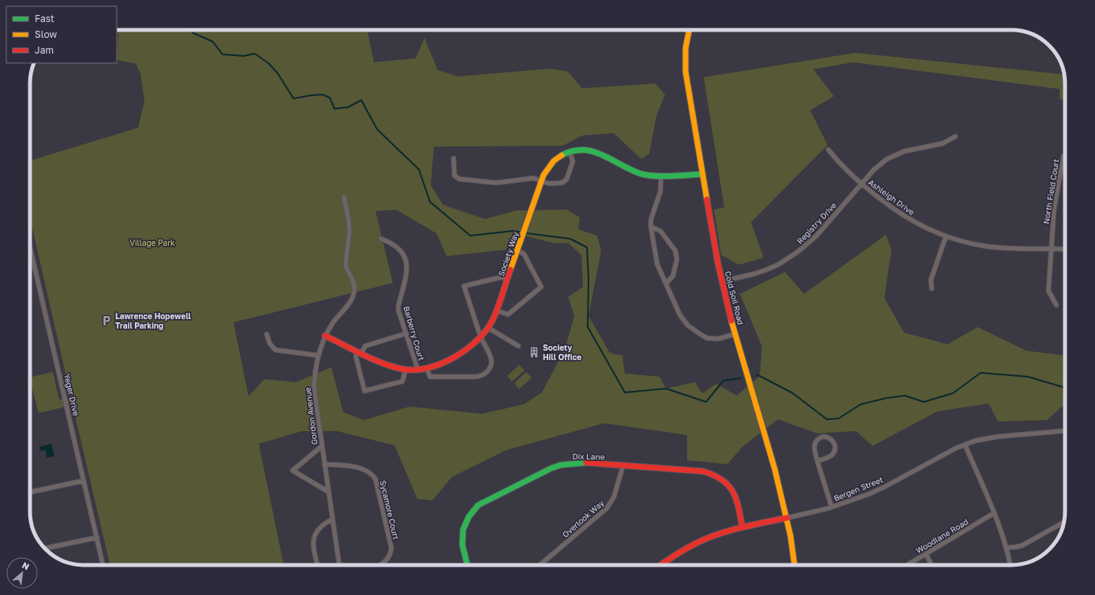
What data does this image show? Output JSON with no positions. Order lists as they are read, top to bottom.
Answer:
{
  "streets": {
    "street": [
      "North Field Court",
      "Ashleigh Drive",
      "Registry Drive",
      "Society Way",
      "Cold Soil Road",
      "Barberry Court",
      "Yeger Drive",
      "Gordon Avenue",
      "Dix Lane",
      "Bergen Street",
      "Sycamore Court",
      "Overlook Way",
      "Woodlane Road"
    ]
  },
  "crossings": [
    ["North Field Court", "Ashleigh Drive"],
    ["Ashleigh Drive", "Registry Drive"],
    ["Registry Drive", "Cold Soil Road"],
    ["Society Way", "Cold Soil Road"],
    ["Society Way", "Barberry Court"],
    ["Society Way", "Gordon Avenue"],
    ["Cold Soil Road", "Bergen Street"],
    ["Gordon Avenue", "Sycamore Court"],
    ["Dix Lane", "Bergen Street"],
    ["Dix Lane", "Overlook Way"]
  ],
  "parks": ["Village Park"],
  "places": {
    "parking": ["Lawrence Hopewell Trail Parking"],
    "building": ["Society Hill Office"]
  },
  "legend": ["Fast", "Slow", "Jam"],
  "north": "top right"
}
